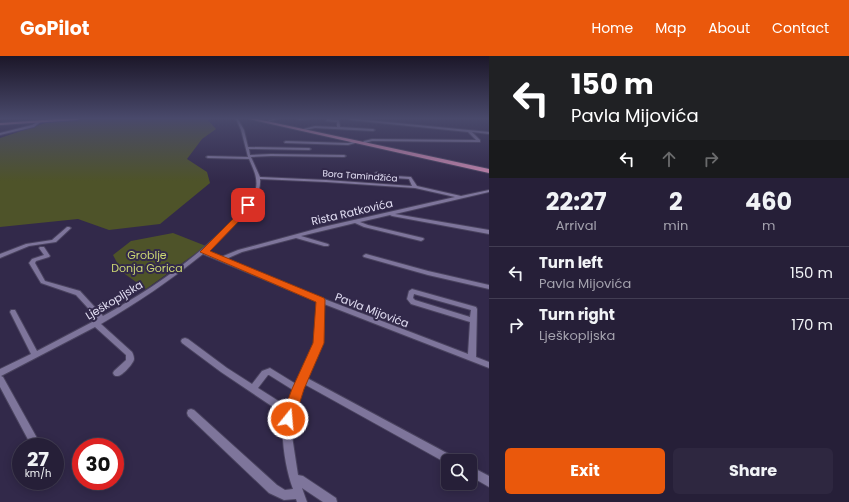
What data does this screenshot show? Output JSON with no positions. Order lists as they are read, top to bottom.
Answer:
{
  "streets": {
    "street": [
      "Bora Tamindžića",
      "Rista Ratkovića",
      "Lješkopljska",
      "Pavla Mijovića"
    ]
  },
  "crossings": [
    ["Bora Tamindžića", "Rista Ratkovića"],
    ["Bora Tamindžića", "Lješkopljska"],
    ["Rista Ratkovića", "Pavla Mijovića"],
    ["Lješkopljska", "Pavla Mijovića"]
  ],
  "parks": ["Groblje Donja Gorica"],
  "page": {
    "header": "GoPilot",
    "nav": [
      "Home",
      "Map",
      "About",
      "Contact"
    ],
    "turn": ["150 m", "Pavla Mijovića"],
    "eta": [
      "22:27",
      "Arrival",
      "2",
      "min",
      "460",
      "m"
    ],
    "list": [
      {
        "name": "Turn left",
        "note": "Pavla Mijovića",
        "value": "150 m"
      },
      {
        "name": "Turn right",
        "note": "Lješkopljska",
        "value": "170 m"
      }
    ],
    "speed": "27 km/h",
    "limit": "30",
    "buttons": ["Exit", "Share"]
  }
}
